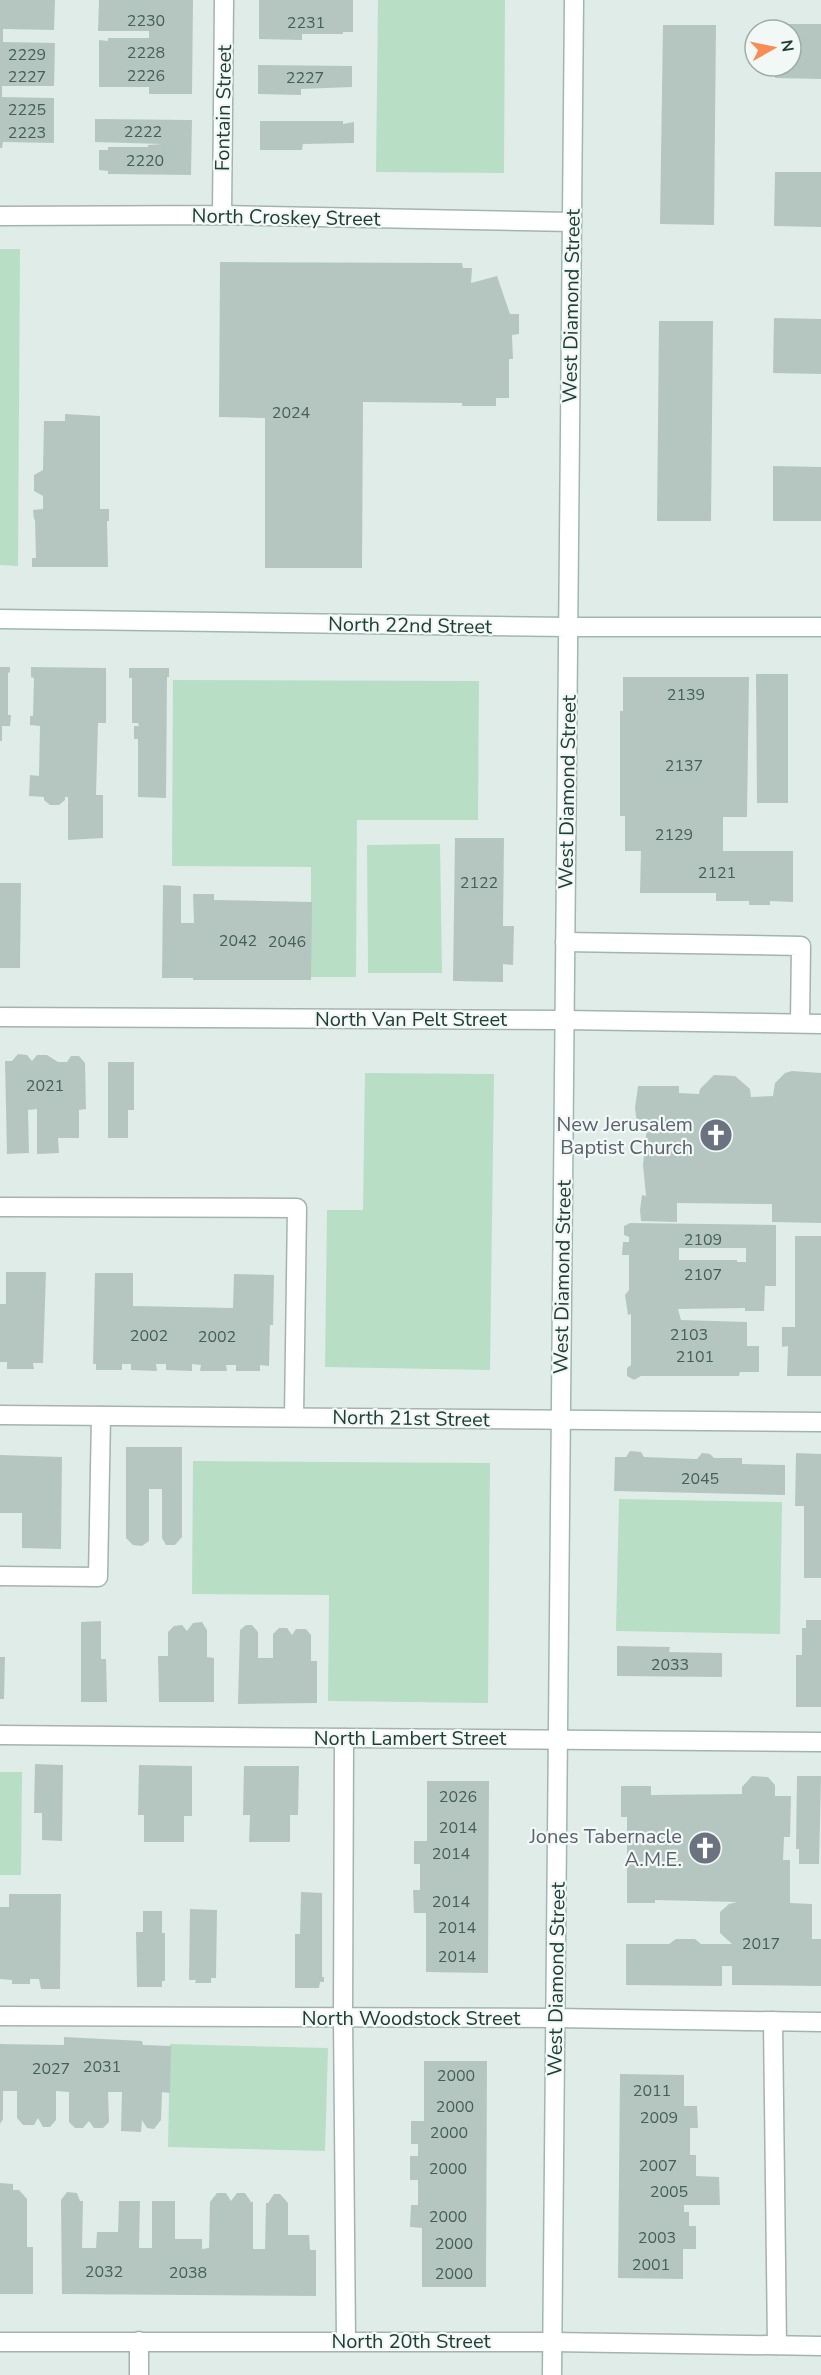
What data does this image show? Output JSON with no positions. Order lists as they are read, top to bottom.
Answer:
{
  "streets": {
    "street": [
      "Fontain Street",
      "North Croskey Street",
      "West Diamond Street",
      "North 22nd Street",
      "North Van Pelt Street",
      "North 21st Street",
      "North Lambert Street",
      "North Woodstock Street",
      "North 20th Street"
    ]
  },
  "crossings": [
    ["Fontain Street", "North Croskey Street"],
    ["North Croskey Street", "West Diamond Street"],
    ["West Diamond Street", "North 22nd Street"],
    ["West Diamond Street", "North Van Pelt Street"],
    ["West Diamond Street", "North 21st Street"],
    ["West Diamond Street", "North Lambert Street"],
    ["West Diamond Street", "North Woodstock Street"],
    ["West Diamond Street", "North 20th Street"]
  ],
  "places": {
    "church": ["New Jerusalem Baptist Church", "Jones Tabernacle A.M.E."]
  },
  "house_numbers": [
    "2230",
    "2231",
    "2228",
    "2229",
    "2226",
    "2227",
    "2227",
    "2225",
    "2222",
    "2223",
    "2220",
    "2024",
    "2139",
    "2137",
    "2129",
    "2121",
    "2122",
    "2042",
    "2046",
    "2021",
    "2109",
    "2107",
    "2103",
    "2002",
    "2002",
    "2101",
    "2045",
    "2033",
    "2026",
    "2014",
    "2014",
    "2014",
    "2014",
    "2017",
    "2014",
    "2031",
    "2027",
    "2000",
    "2011",
    "2000",
    "2009",
    "2000",
    "2007",
    "2000",
    "2005",
    "2000",
    "2003",
    "2000",
    "2001",
    "2032",
    "2038",
    "2000"
  ],
  "north": "right"
}
